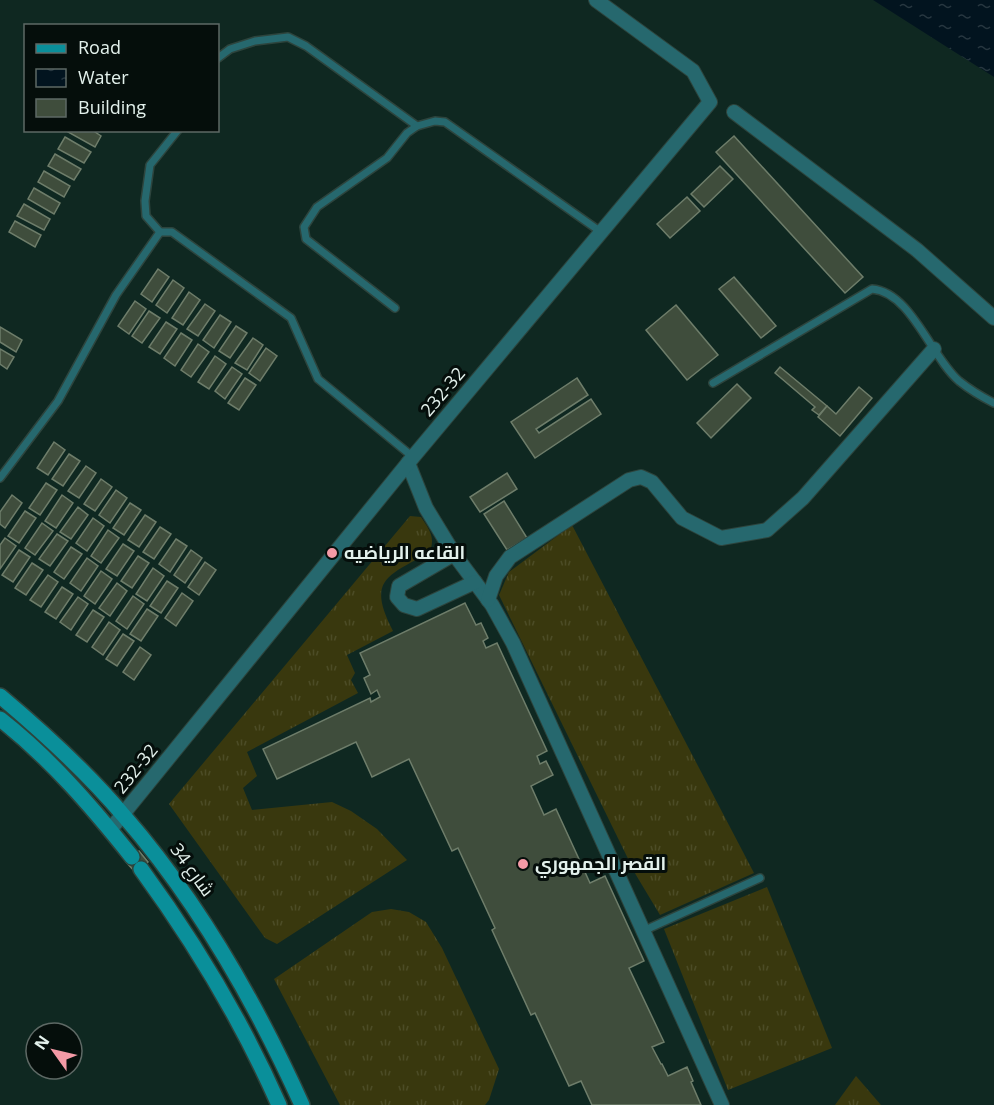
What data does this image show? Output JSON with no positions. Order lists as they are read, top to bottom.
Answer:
{
  "streets": {
    "main road": ["شارع 34"],
    "street": ["232-32"]
  },
  "crossings": [
    ["232-32", "شارع 34"]
  ],
  "places": ["القاعه الرياضيه", "القصر الجمهوري"],
  "legend": ["Road", "Water", "Building"],
  "north": "top left"
}
